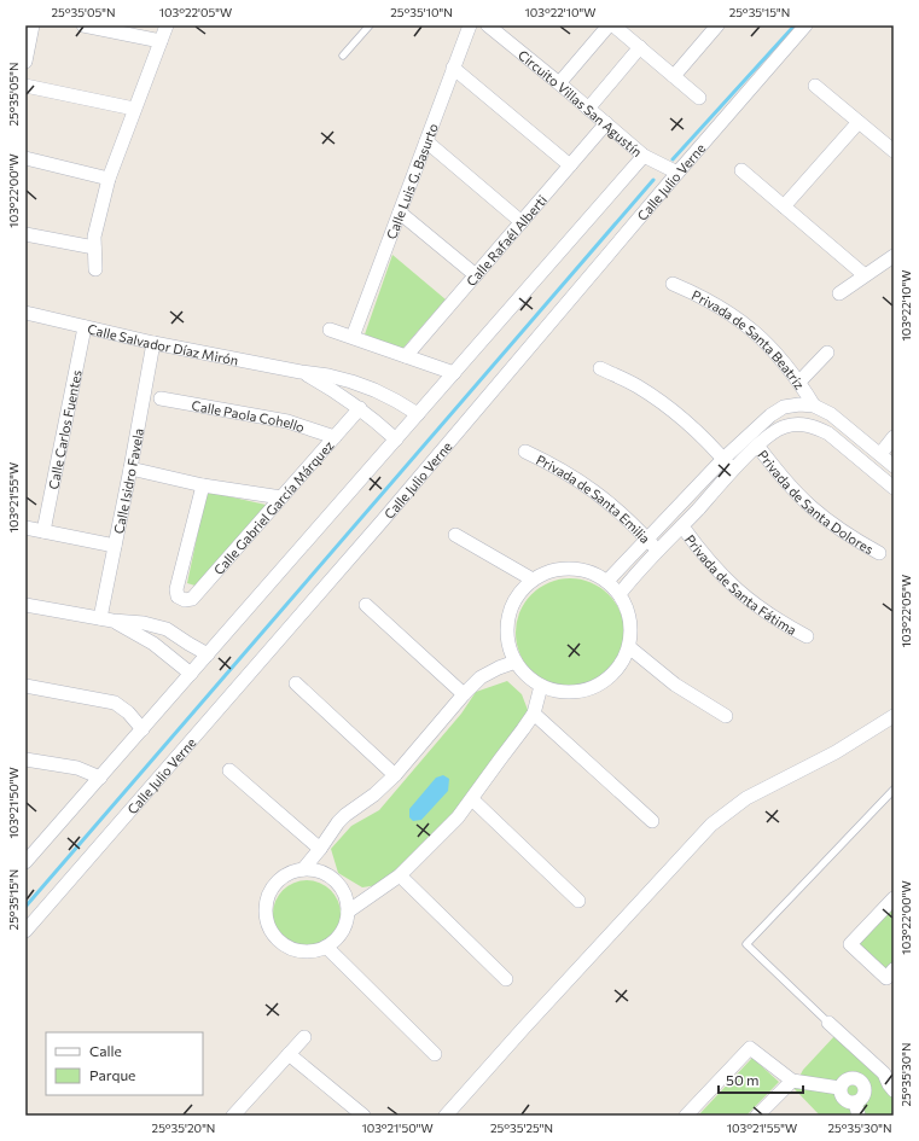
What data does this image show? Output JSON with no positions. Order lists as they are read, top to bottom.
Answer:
{
  "streets": {
    "street": [
      "Circuito Villas San Agustín",
      "Calle Luis G. Basurto",
      "Calle Julio Verne",
      "Calle Rafaél Alberti",
      "Privada de Santa Beatriz",
      "Calle Salvador Díaz Mirón",
      "Calle Paola Cohello",
      "Calle Carlos Fuentes",
      "Calle Isidro Favela",
      "Privada de Santa Emilia",
      "Privada de Santa Dolores",
      "Calle Gabriel García Márquez",
      "Privada de Santa Fátima"
    ]
  },
  "crossings": [
    ["Circuito Villas San Agustín", "Calle Julio Verne"],
    ["Circuito Villas San Agustín", "Calle Rafaél Alberti"],
    ["Calle Salvador Díaz Mirón", "Calle Carlos Fuentes"],
    ["Calle Salvador Díaz Mirón", "Calle Isidro Favela"],
    ["Calle Salvador Díaz Mirón", "Calle Gabriel García Márquez"],
    ["Calle Paola Cohello", "Calle Gabriel García Márquez"]
  ],
  "legend": ["Calle", "Parque"],
  "scale_bar": "50 m",
  "coordinates": [
    "25°35'05\"N",
    "103°22'05\"W",
    "25°35'10\"N",
    "103°22'10\"W",
    "25°35'15\"N",
    "103°22'00\"W",
    "103°21'55\"W",
    "103°21'50\"W",
    "25°35'30\"N",
    "25°35'20\"N",
    "25°35'25\"N"
  ]
}
